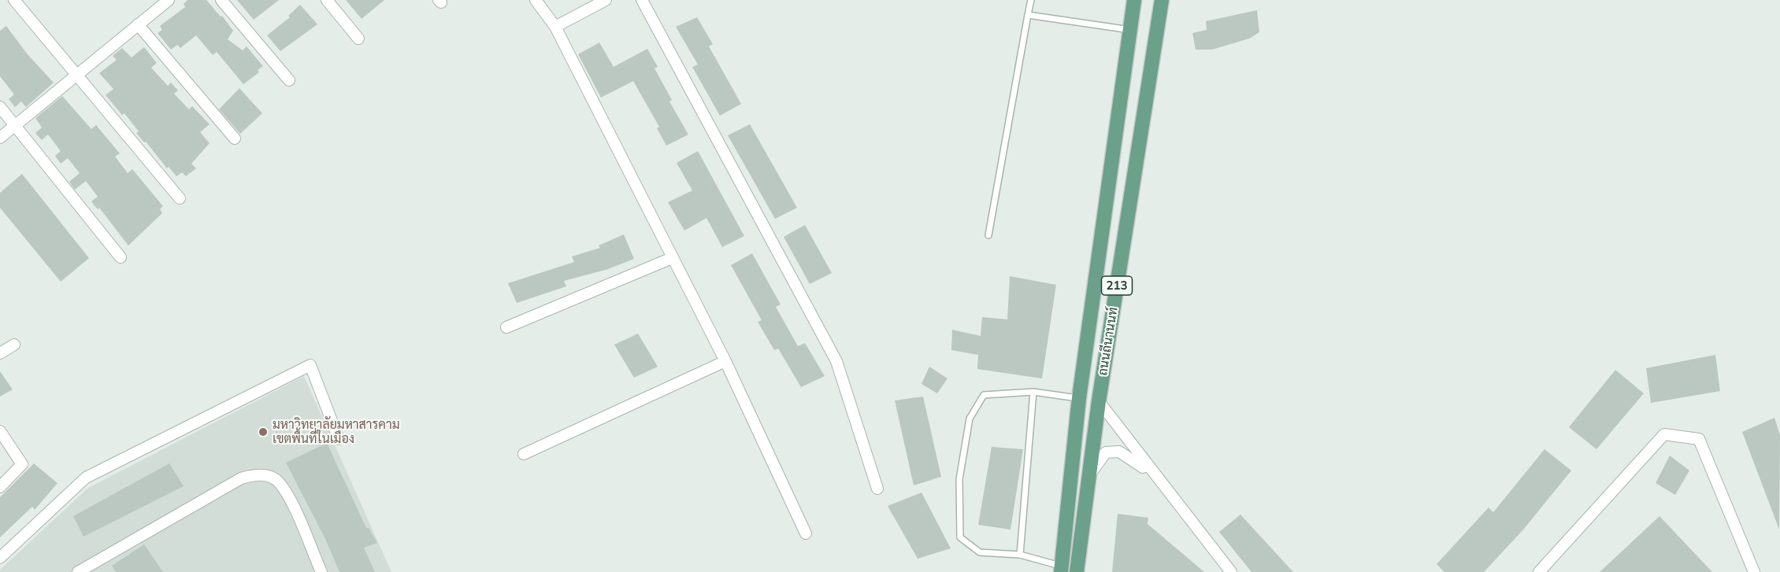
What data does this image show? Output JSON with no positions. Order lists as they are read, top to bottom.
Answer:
{
  "streets": {
    "main road": ["213", "ถนนถีนานนท์"]
  },
  "places": ["มหาวิทยาลัยมหาสารคาม เขตพื้นที่ในเมือง"]
}
